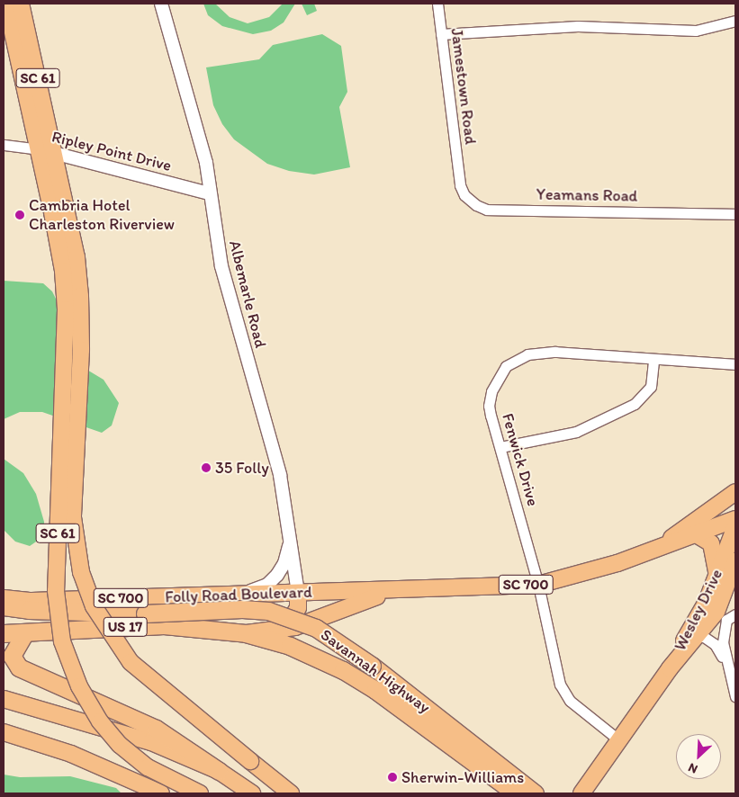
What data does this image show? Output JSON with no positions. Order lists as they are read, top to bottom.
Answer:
{
  "streets": {
    "highway": ["US 17", "Savannah Highway"],
    "main road": [
      "SC 61",
      "SC 700",
      "Folly Road Boulevard",
      "Wesley Drive"
    ],
    "street": [
      "Jamestown Road",
      "Ripley Point Drive",
      "Yeamans Road",
      "Albemarle Road",
      "Fenwick Drive"
    ]
  },
  "crossings": [
    ["SC 61", "Ripley Point Drive"],
    ["Jamestown Road", "Yeamans Road"],
    ["Ripley Point Drive", "Albemarle Road"],
    ["Albemarle Road", "Folly Road Boulevard"],
    ["Fenwick Drive", "Folly Road Boulevard"],
    ["Fenwick Drive", "Wesley Drive"],
    ["Folly Road Boulevard", "Savannah Highway"]
  ],
  "places": ["Cambria Hotel Charleston Riverview", "35 Folly", "Sherwin-Williams"],
  "north": "bottom left"
}
